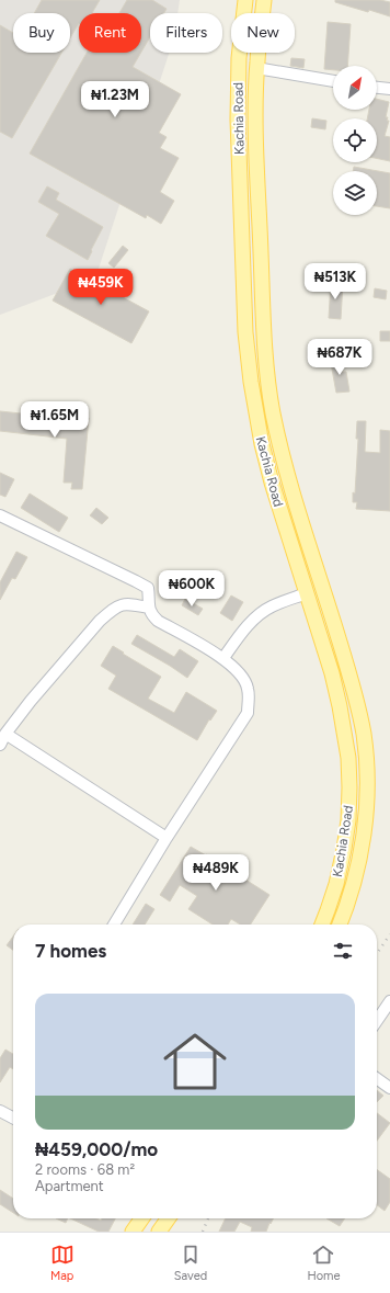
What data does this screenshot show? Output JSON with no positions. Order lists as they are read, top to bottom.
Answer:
{
  "streets": {
    "main road": ["Kachia Road"]
  },
  "north": "top right",
  "page": {
    "chip": [
      "Buy",
      "Rent",
      "Filters",
      "New"
    ],
    "price": [
      "₦1.23M",
      "₦513K",
      "₦459K",
      "₦687K",
      "₦1.65M",
      "₦600K",
      "₦489K"
    ],
    "heading": "7 homes",
    "list": [
      {
        "name": "₦459,000/mo",
        "note": "2 rooms · 68 m² · Apartment"
      }
    ],
    "tabs": ["Map", "Saved", "Home"]
  }
}
